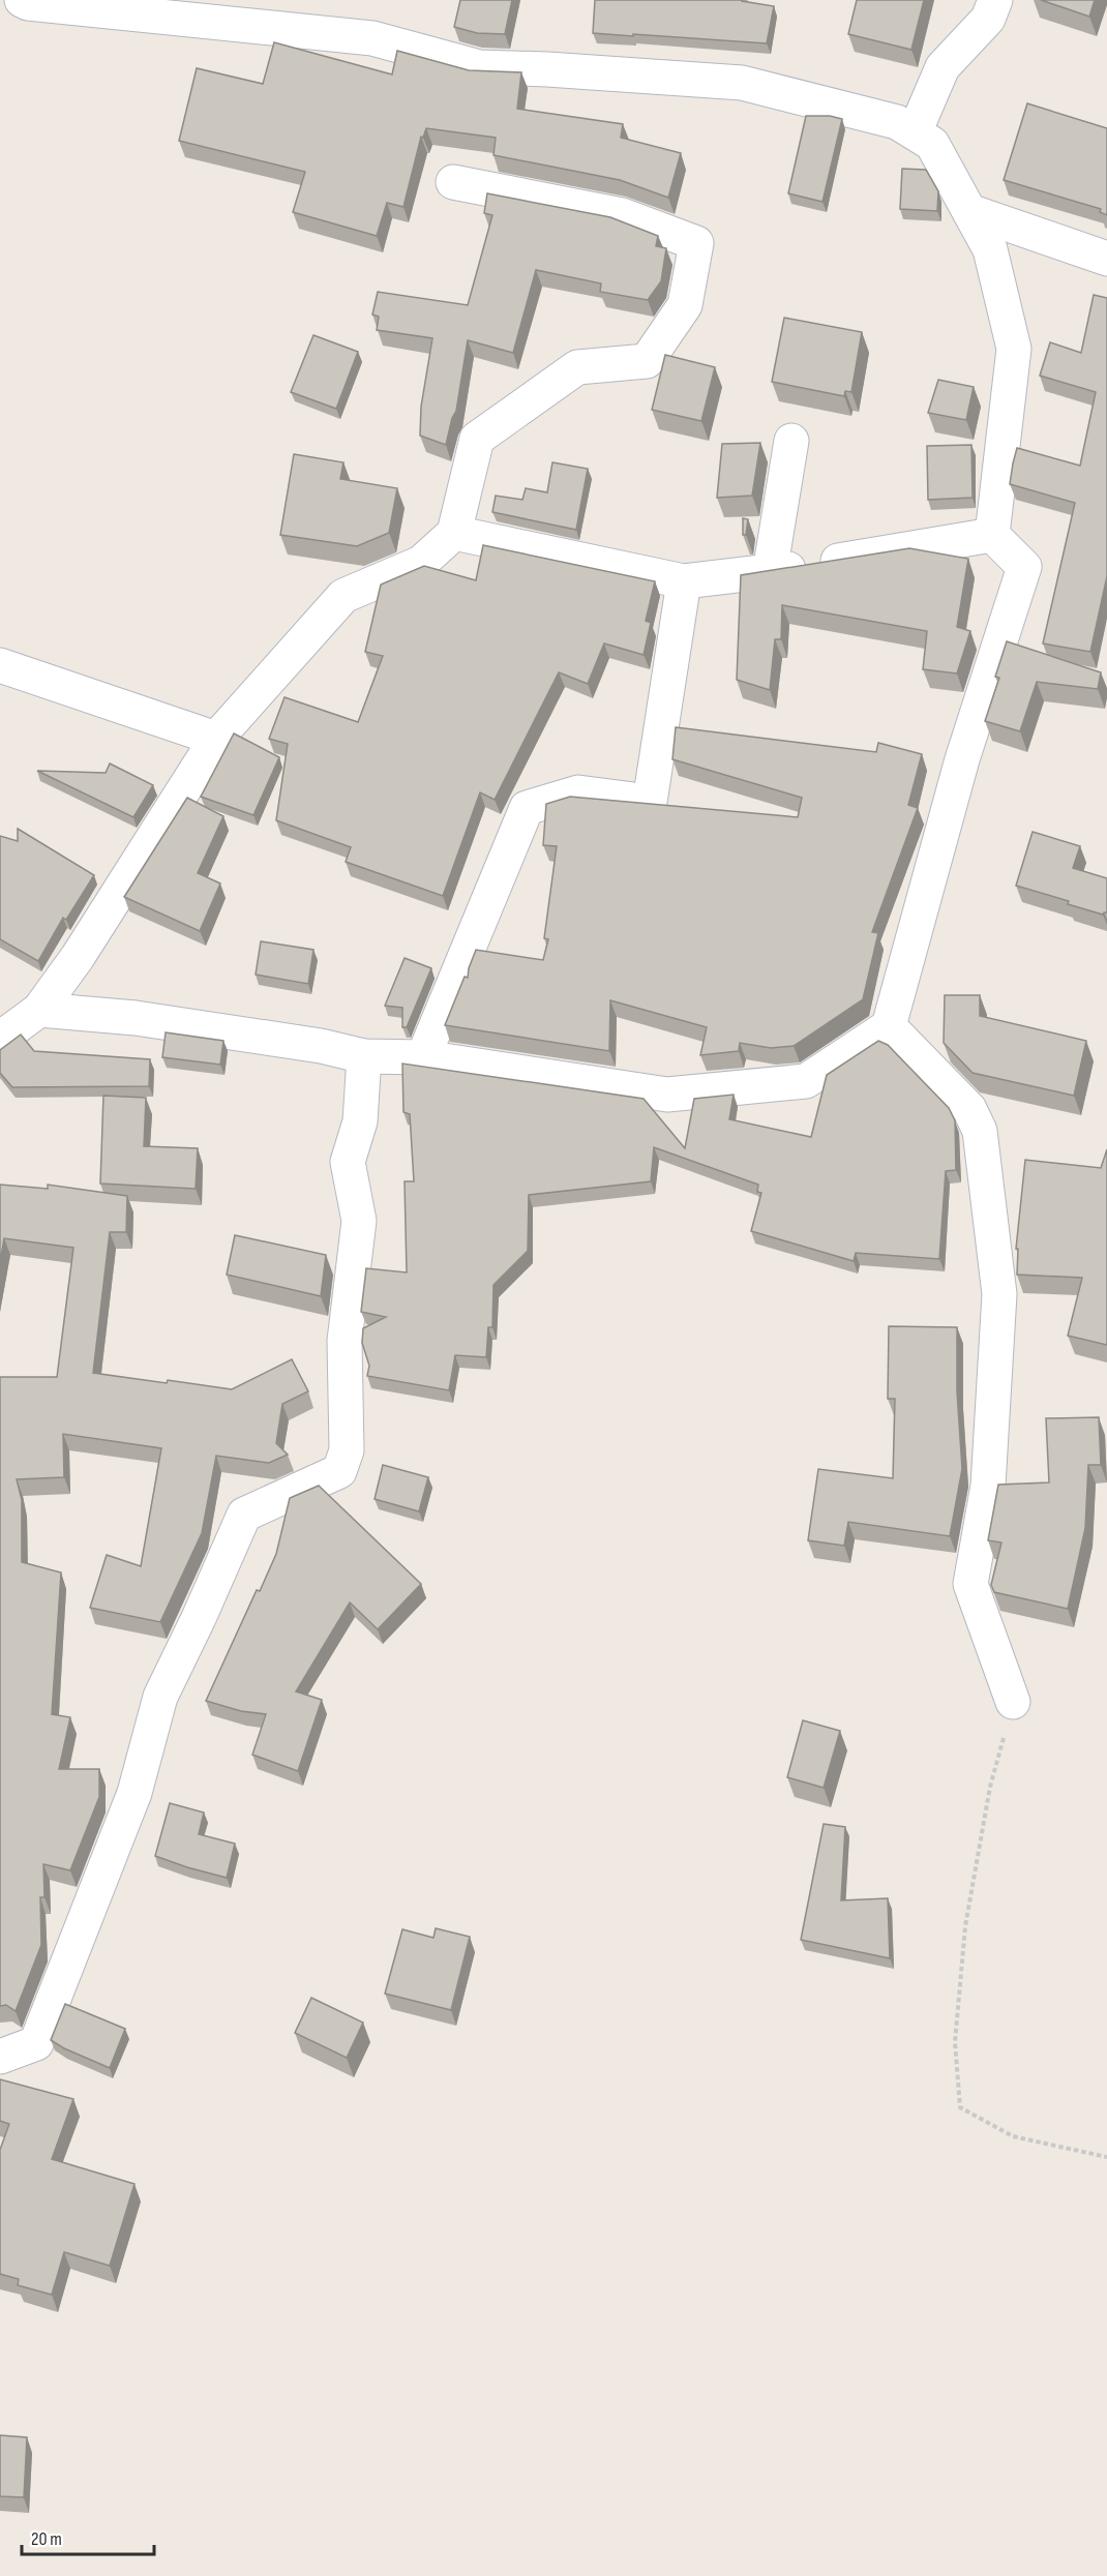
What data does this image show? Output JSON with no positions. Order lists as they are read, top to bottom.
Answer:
{
  "scale_bar": "20 m"
}
